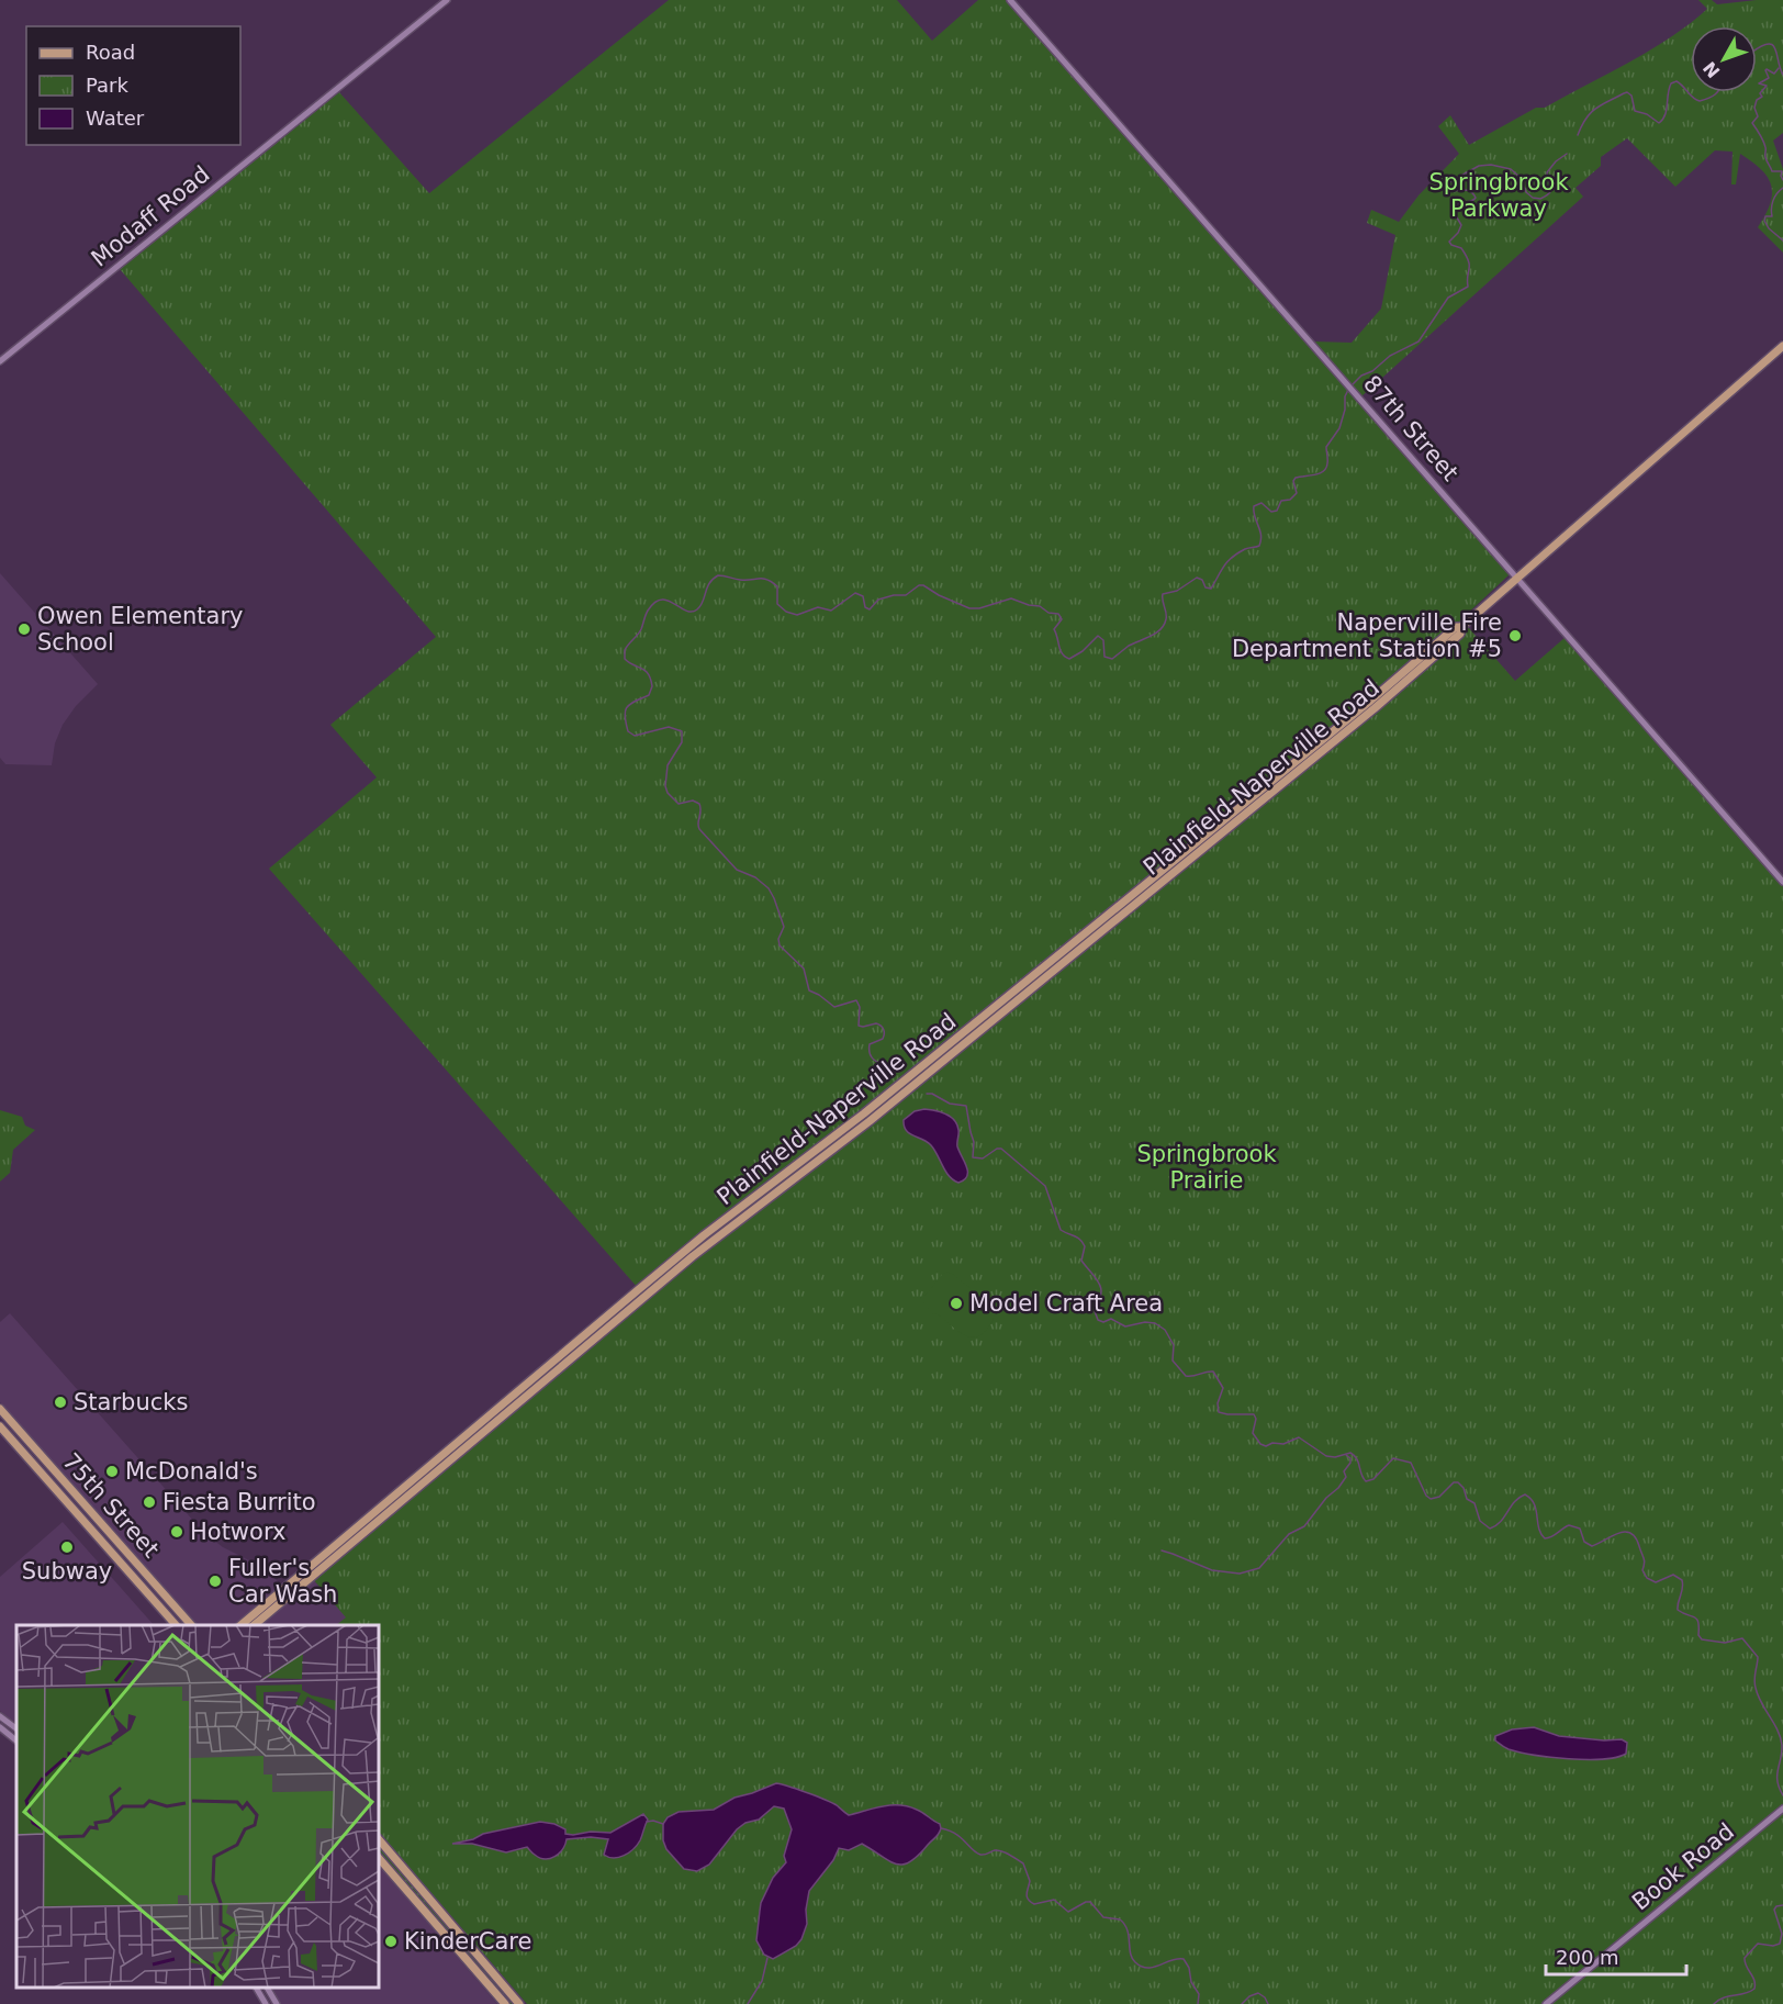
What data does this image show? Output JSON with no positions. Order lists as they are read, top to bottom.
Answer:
{
  "streets": {
    "main road": ["Plainfield-Naperville Road", "75th Street"],
    "street": ["Modaff Road", "87th Street", "Book Road"]
  },
  "crossings": [
    ["87th Street", "Plainfield-Naperville Road"]
  ],
  "parks": ["Springbrook Parkway", "Springbrook Prairie"],
  "places": [
    "Owen Elementary School",
    "Naperville Fire Department Station #5",
    "Model Craft Area",
    "Starbucks",
    "McDonald's",
    "Fiesta Burrito",
    "Hotworx",
    "Subway",
    "Fuller's Car Wash",
    "KinderCare"
  ],
  "legend": ["Road", "Park", "Water"],
  "scale_bar": "200 m",
  "north": "bottom left"
}
